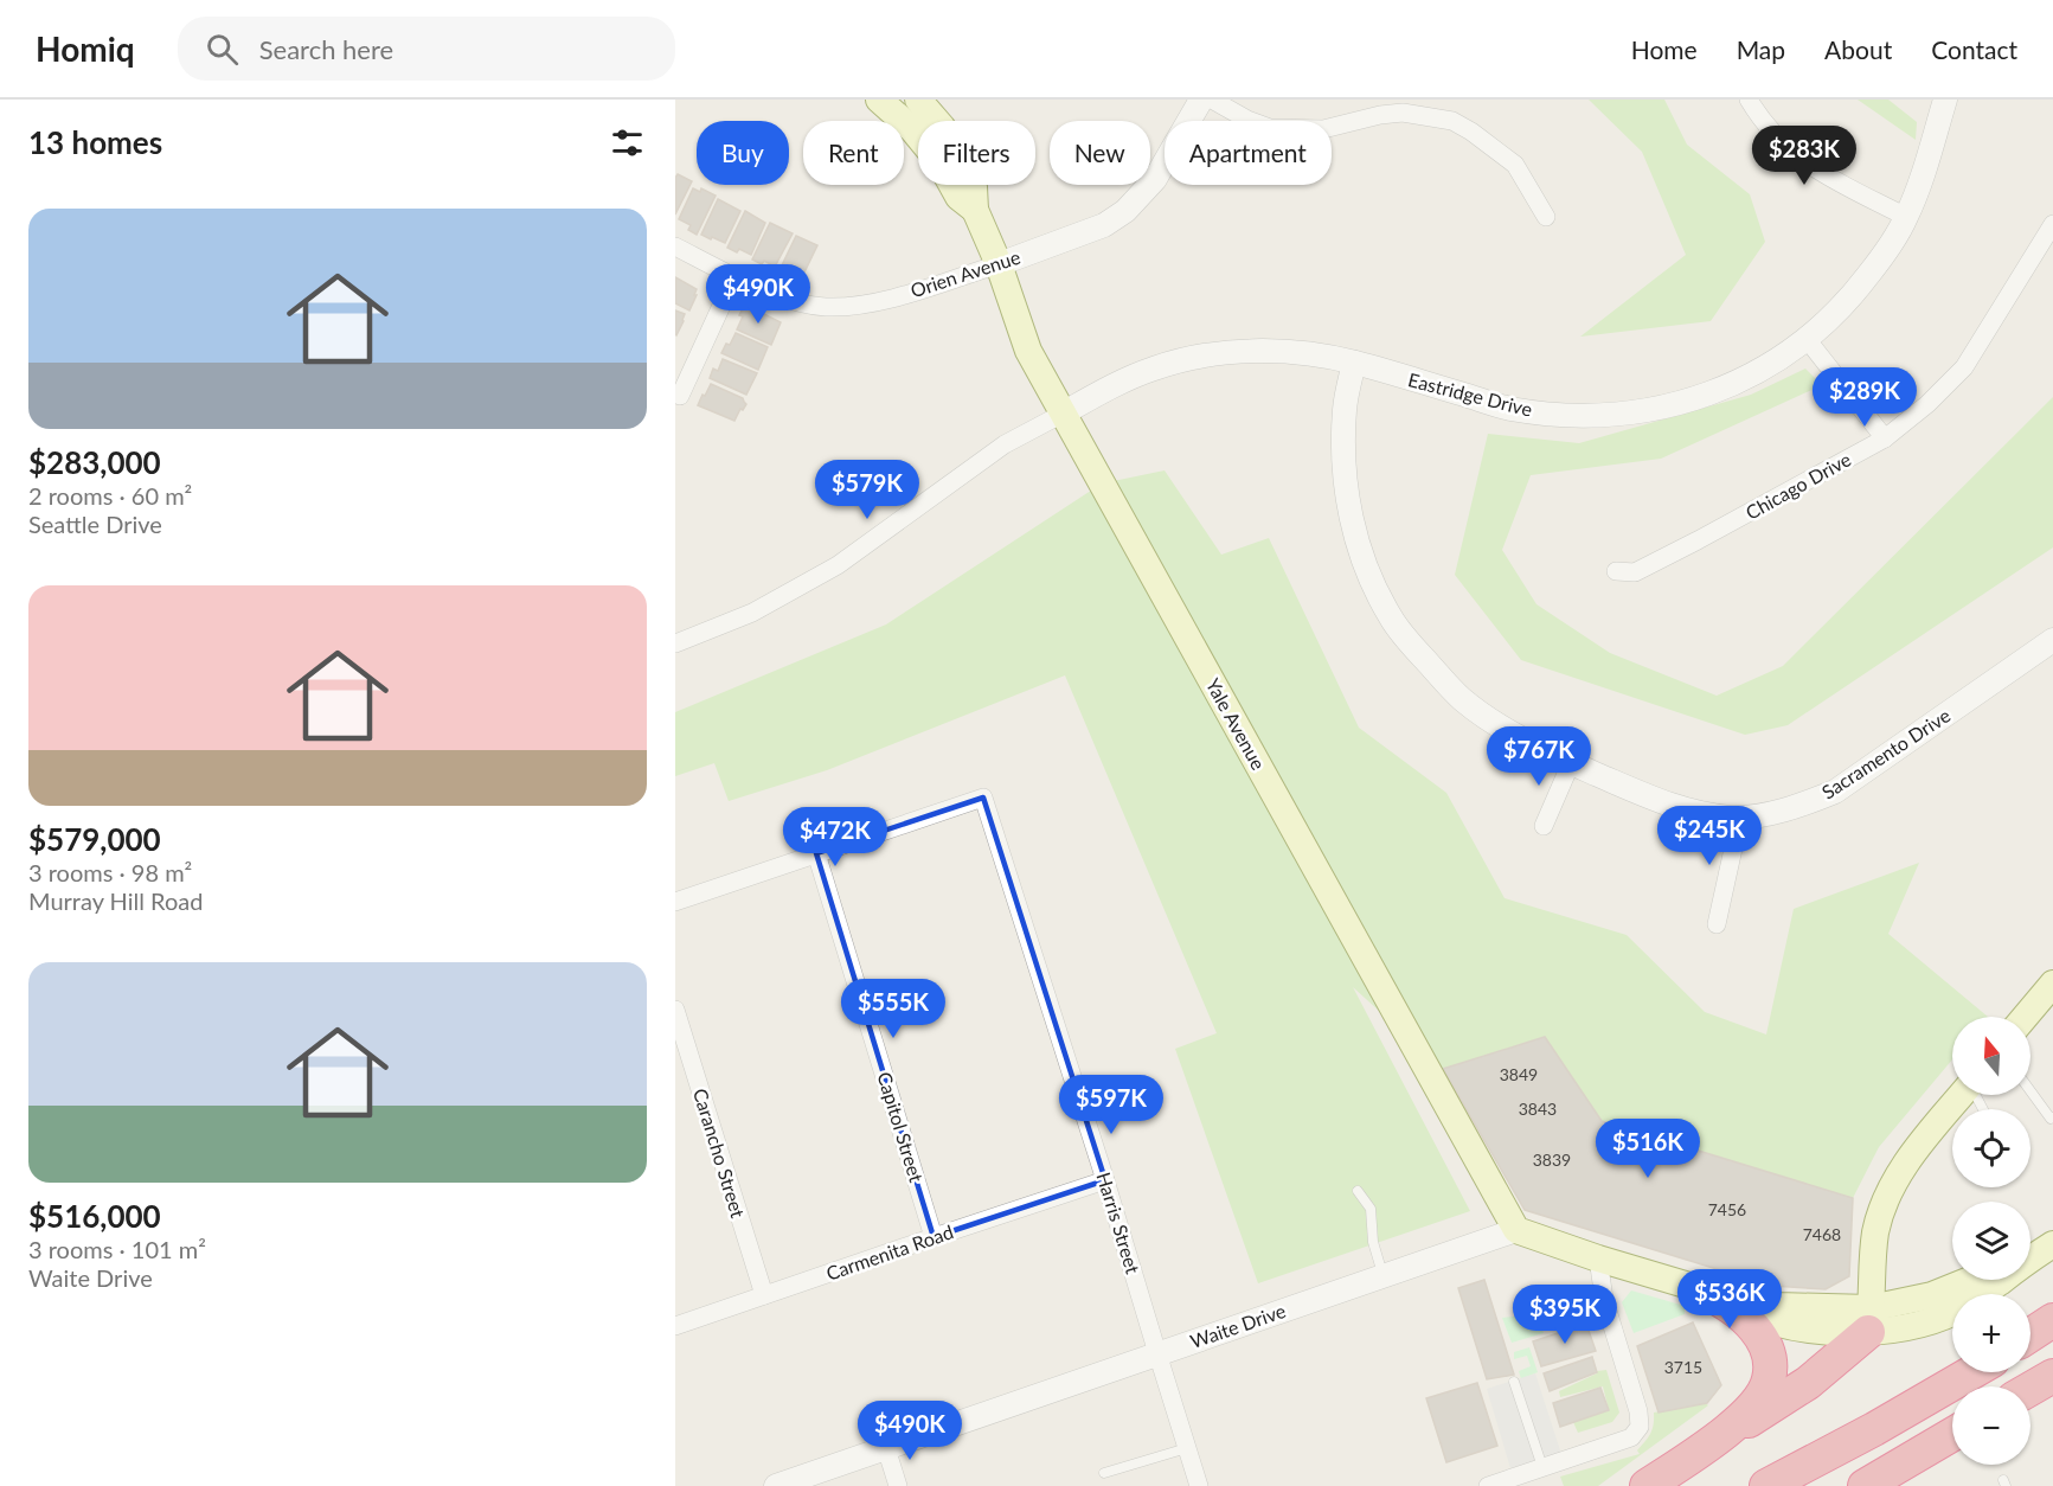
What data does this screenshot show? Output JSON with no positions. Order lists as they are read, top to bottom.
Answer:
{
  "streets": {
    "main road": ["Yale Avenue"],
    "street": [
      "Orien Avenue",
      "Eastridge Drive",
      "Chicago Drive",
      "Sacramento Drive",
      "Capitol Street",
      "Carancho Street",
      "Harris Street",
      "Carmenita Road",
      "Waite Drive"
    ]
  },
  "crossings": [
    ["Orien Avenue", "Yale Avenue"],
    ["Eastridge Drive", "Yale Avenue"],
    ["Eastridge Drive", "Sacramento Drive"],
    ["Yale Avenue", "Waite Drive"],
    ["Capitol Street", "Harris Street"],
    ["Capitol Street", "Carmenita Road"],
    ["Carancho Street", "Carmenita Road"],
    ["Harris Street", "Carmenita Road"],
    ["Harris Street", "Waite Drive"]
  ],
  "house_numbers": [
    "3849",
    "3843",
    "3839",
    "7456",
    "7468",
    "3715"
  ],
  "north": "top",
  "page": {
    "header": "Homiq",
    "search": "Search here",
    "nav": [
      "Home",
      "Map",
      "About",
      "Contact"
    ],
    "heading": "13 homes",
    "chip": [
      "Buy",
      "Rent",
      "Filters",
      "New",
      "Apartment"
    ],
    "price": [
      "$283K",
      "$490K",
      "$289K",
      "$579K",
      "$767K",
      "$245K",
      "$472K",
      "$555K",
      "$597K",
      "$516K",
      "$536K",
      "$395K",
      "$490K"
    ],
    "list": [
      {
        "name": "$283,000",
        "note": "2 rooms · 60 m² · Seattle Drive"
      },
      {
        "name": "$579,000",
        "note": "3 rooms · 98 m² · Murray Hill Road"
      },
      {
        "name": "$516,000",
        "note": "3 rooms · 101 m² · Waite Drive"
      }
    ],
    "map_buttons": ["+", "−"]
  }
}
